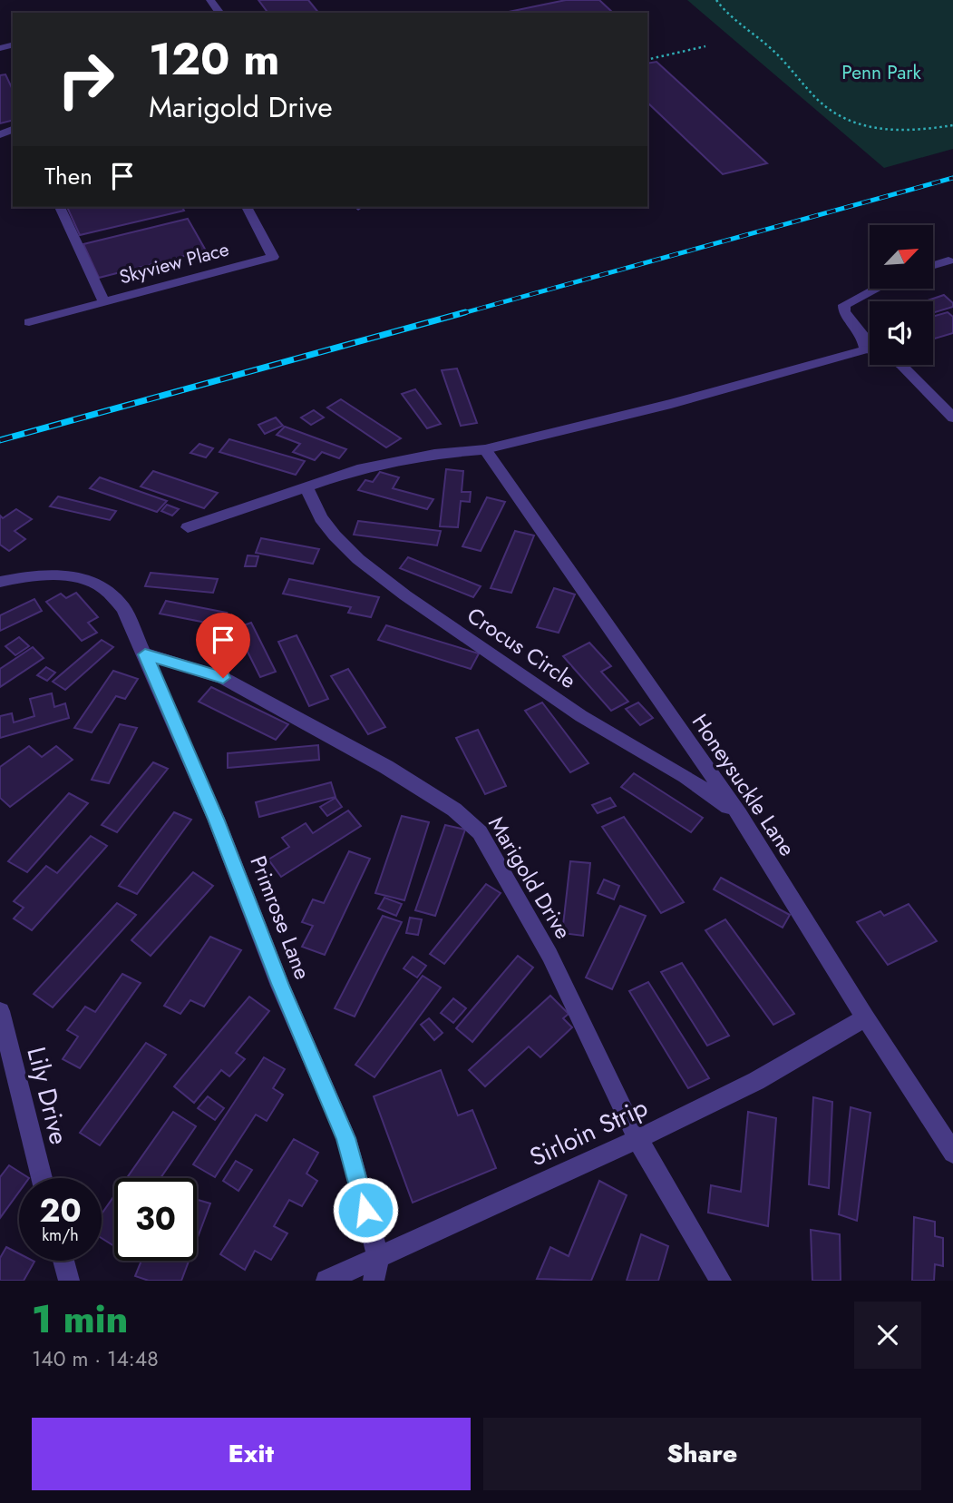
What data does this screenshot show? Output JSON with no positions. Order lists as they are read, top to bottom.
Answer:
{
  "streets": {
    "street": [
      "Skyview Place",
      "Crocus Circle",
      "Honeysuckle Lane",
      "Marigold Drive",
      "Primrose Lane",
      "Lily Drive",
      "Sirloin Strip"
    ]
  },
  "crossings": [
    ["Crocus Circle", "Honeysuckle Lane"],
    ["Honeysuckle Lane", "Sirloin Strip"],
    ["Marigold Drive", "Primrose Lane"],
    ["Marigold Drive", "Sirloin Strip"],
    ["Primrose Lane", "Sirloin Strip"]
  ],
  "parks": ["Penn Park"],
  "north": "top right",
  "page": {
    "turn": ["120 m", "Marigold Drive"],
    "then": "Then",
    "speed": "20 km/h",
    "limit": "30",
    "heading": ["1 min", "140 m · 14:48"],
    "buttons": ["Exit", "Share"]
  }
}
